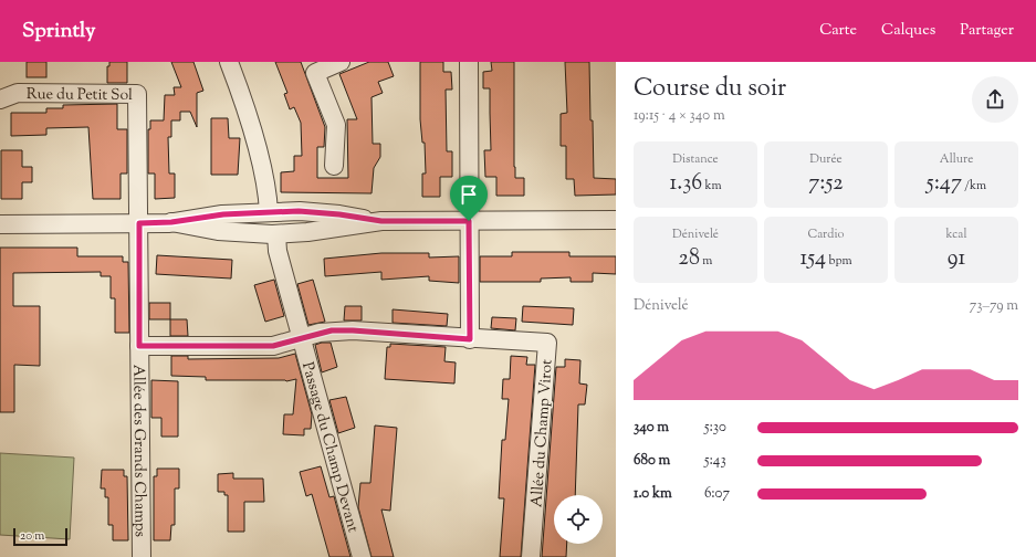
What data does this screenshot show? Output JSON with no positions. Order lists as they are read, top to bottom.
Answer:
{
  "streets": {
    "street": [
      "Rue du Petit Sol",
      "Allée du Champ Virot",
      "Passage du Champ Devant",
      "Allée des Grands Champs"
    ]
  },
  "crossings": [
    ["Rue du Petit Sol", "Allée des Grands Champs"],
    ["Allée du Champ Virot", "Allée des Grands Champs"],
    ["Passage du Champ Devant", "Allée des Grands Champs"]
  ],
  "scale_bar": "20 m",
  "page": {
    "header": "Sprintly",
    "nav": ["Carte", "Calques", "Partager"],
    "heading": ["Course du soir", "19:15 · 4 × 340 m"],
    "stats": [
      ["Distance", "1.36 km"],
      ["Durée", "7:52"],
      ["Allure", "5:47 /km"],
      ["Dénivelé", "28 m"],
      ["Cardio", "154 bpm"],
      ["kcal", "91"]
    ],
    "chart": ["Dénivelé", "73–79 m"],
    "list": [
      {
        "name": "340 m",
        "note": "5:30"
      },
      {
        "name": "680 m",
        "note": "5:43"
      },
      {
        "name": "1.0 km",
        "note": "6:07"
      }
    ],
    "scale": "20 m"
  }
}
